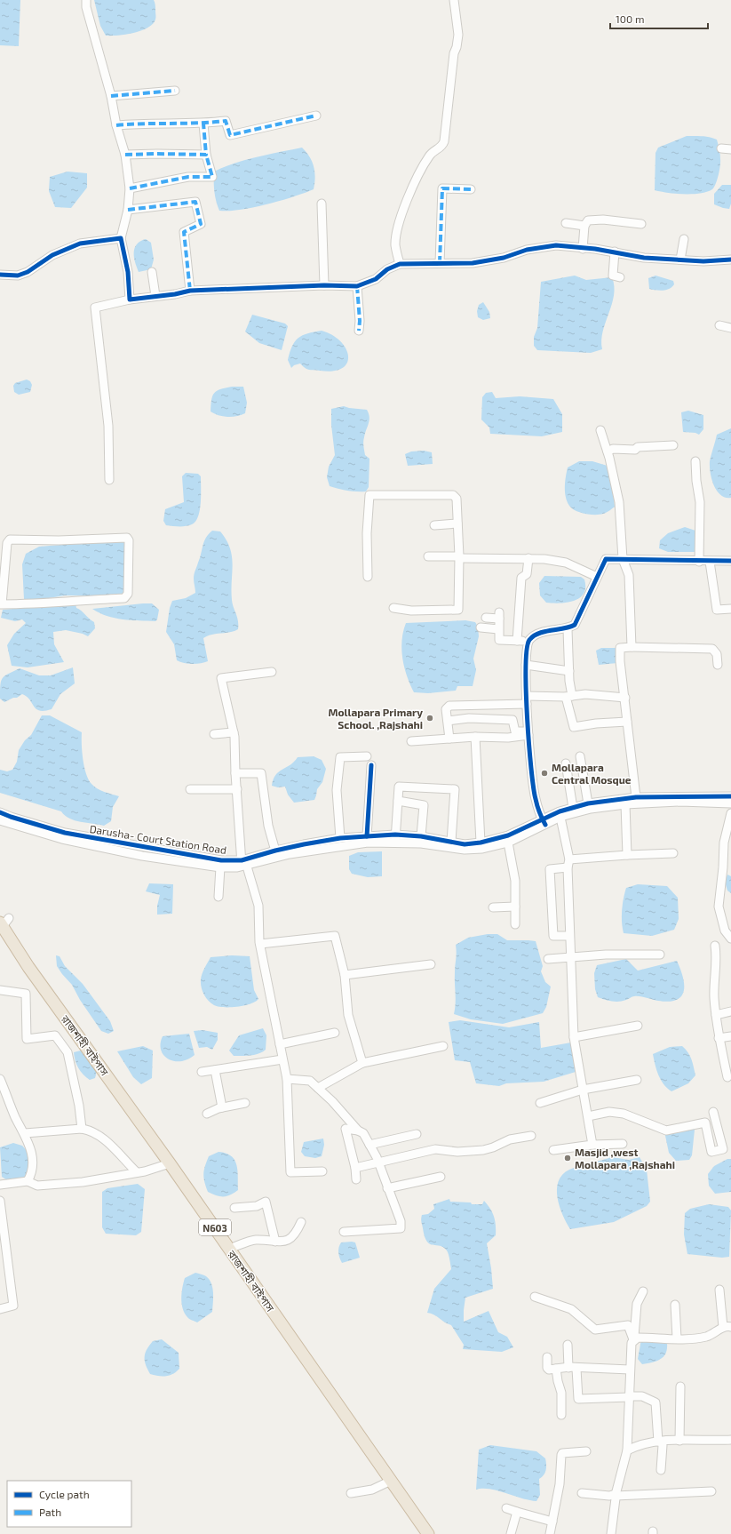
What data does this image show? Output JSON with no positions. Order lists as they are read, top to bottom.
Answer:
{
  "streets": {
    "highway": ["রাজশাহী বাইপাস", "N603"],
    "street": ["Darusha- Court Station Road"]
  },
  "places": ["Mollapara Primary School. ,Rajshahi", "Mollapara Central Mosque", "Masjid ,west Mollapara ,Rajshahi"],
  "legend": ["Cycle path", "Path"],
  "scale_bar": "100 m"
}
